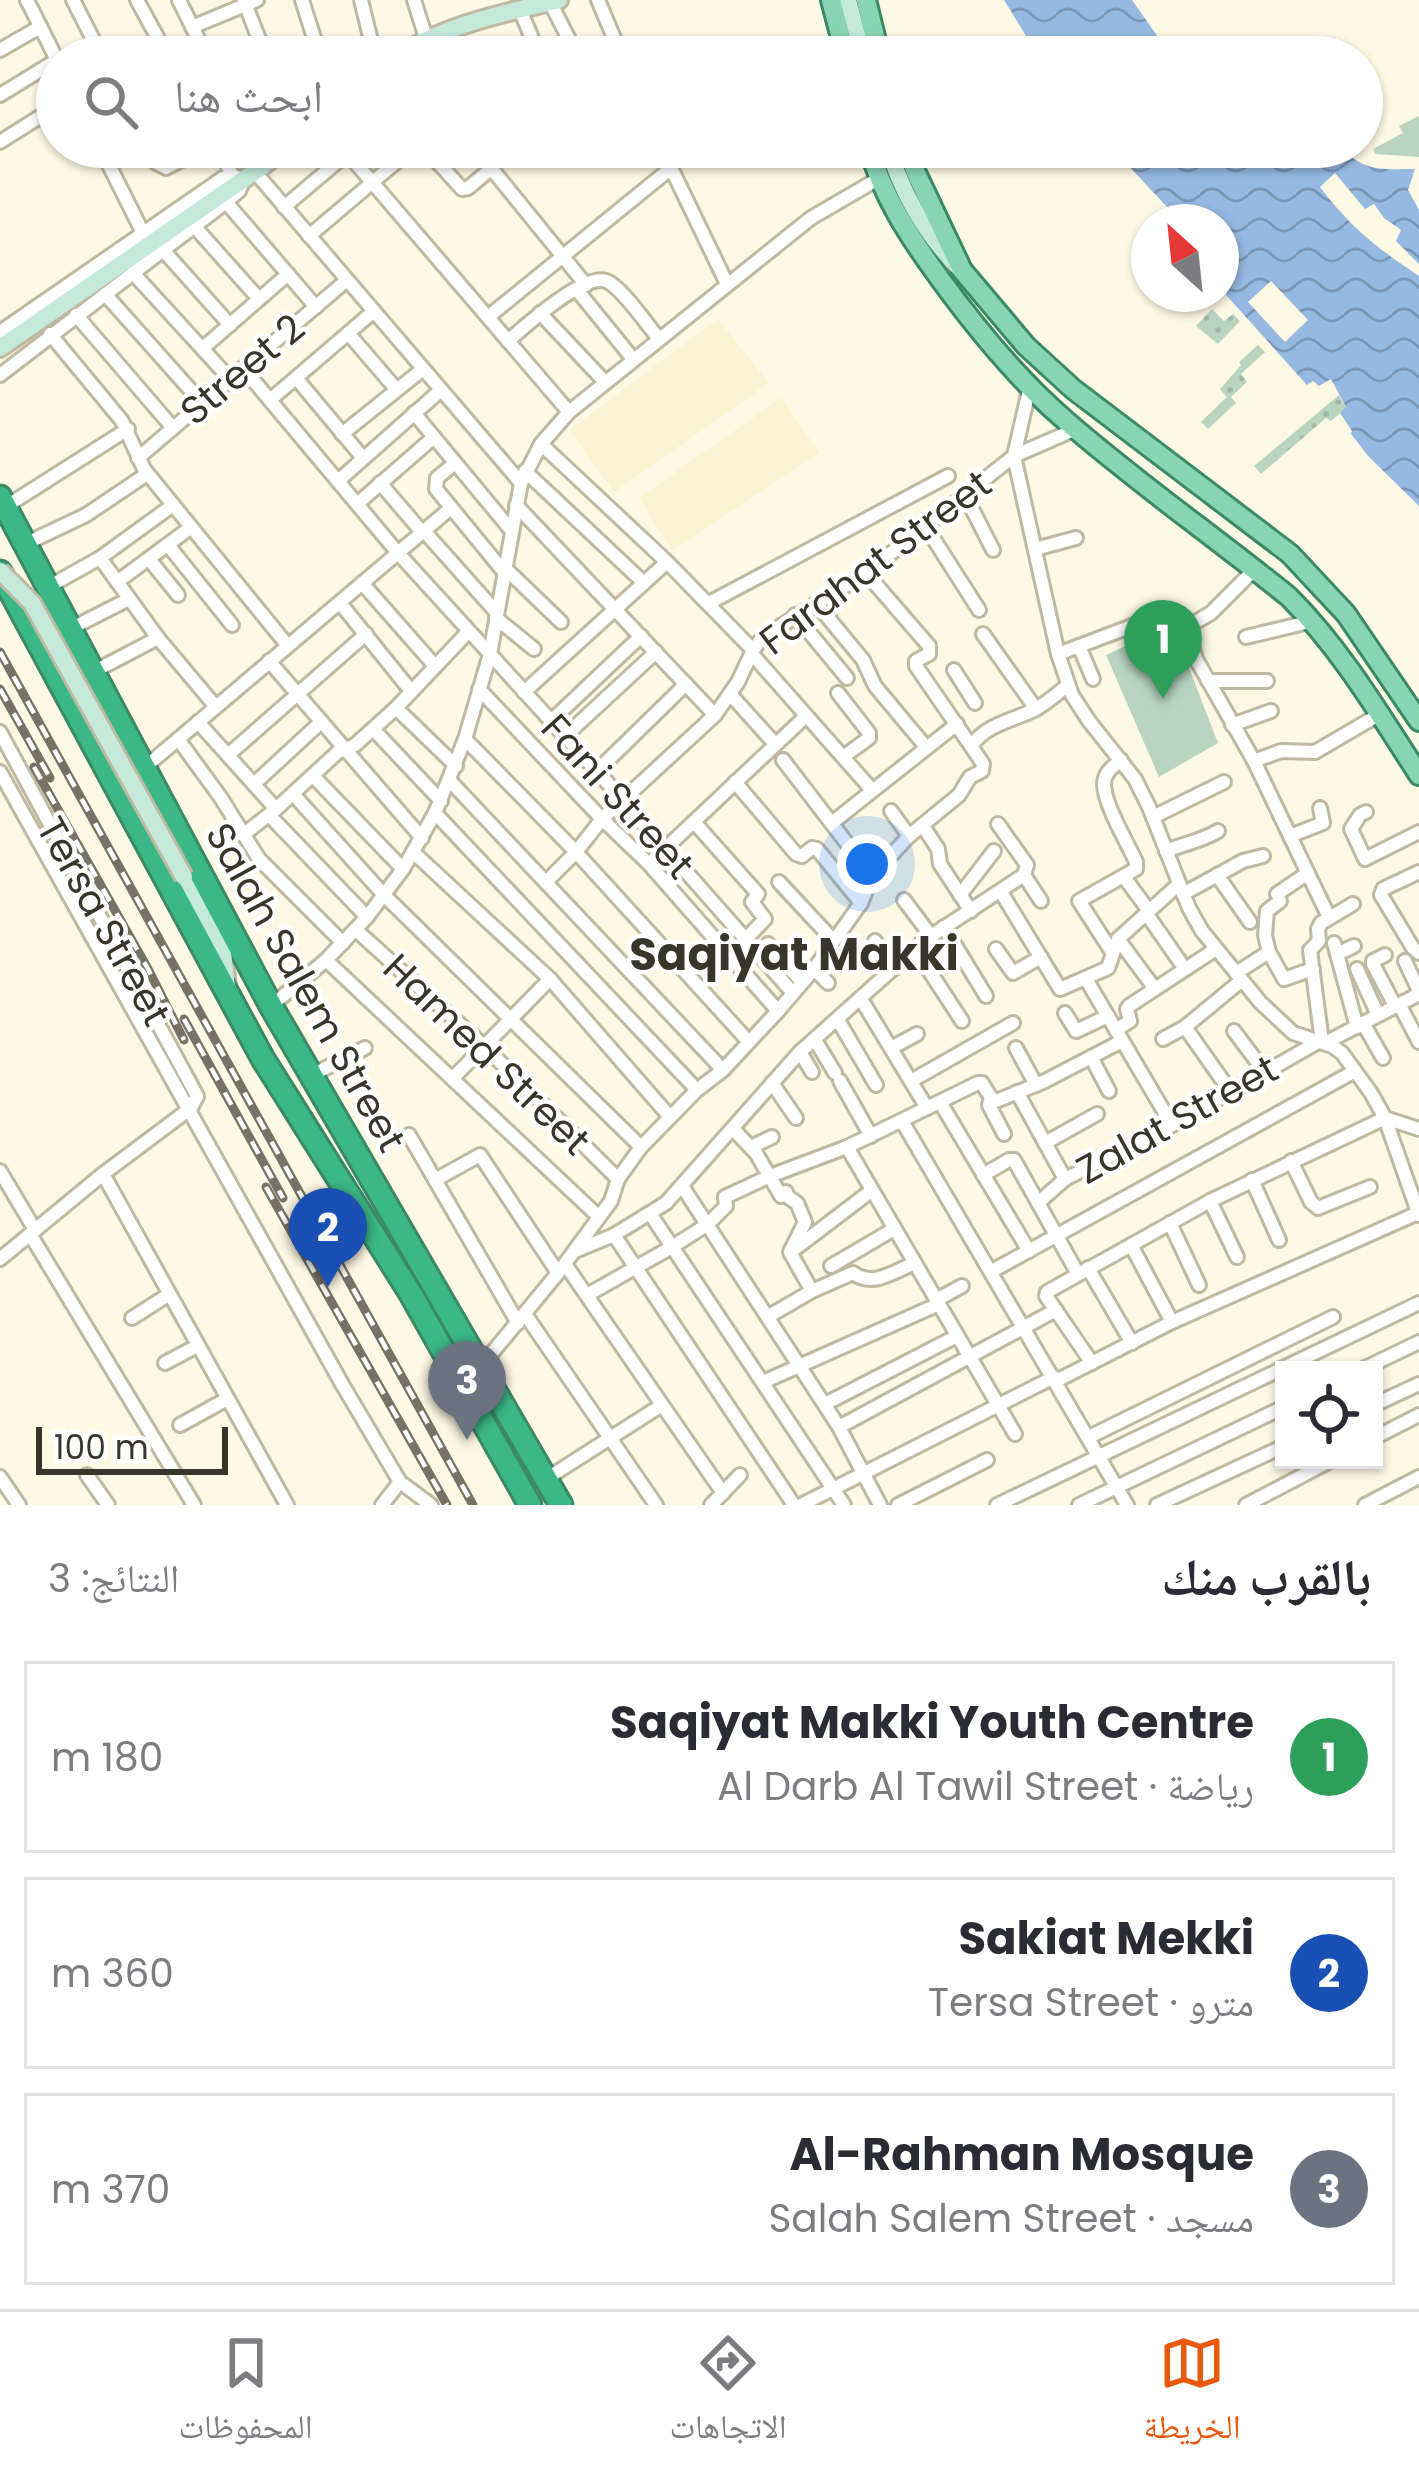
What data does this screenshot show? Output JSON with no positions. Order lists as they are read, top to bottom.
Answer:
{
  "streets": {
    "highway": ["Salah Salem Street"],
    "street": [
      "Street 2",
      "Farahat Street",
      "Fani Street",
      "Tersa Street",
      "Hamed Street",
      "Zalat Street"
    ]
  },
  "crossings": [
    ["Street 2", "Fani Street"],
    ["Farahat Street", "Fani Street"]
  ],
  "districts": ["Saqiyat Makki"],
  "scale_bar": "100 m",
  "north": "top left",
  "page": {
    "search": "ابحث هنا",
    "pins": ["1", "2", "3"],
    "scale": "100 m",
    "heading": ["بالقرب منك", "النتائج: 3"],
    "list": [
      {
        "mark": "1",
        "name": "Saqiyat Makki Youth Centre",
        "note": "رياضة · Al Darb Al Tawil Street",
        "value": "180 m"
      },
      {
        "mark": "2",
        "name": "Sakiat Mekki",
        "note": "مترو · Tersa Street",
        "value": "360 m"
      },
      {
        "mark": "3",
        "name": "Al-Rahman Mosque",
        "note": "مسجد · Salah Salem Street",
        "value": "370 m"
      }
    ],
    "nav": ["الخريطة", "الاتجاهات", "المحفوظات"]
  }
}
